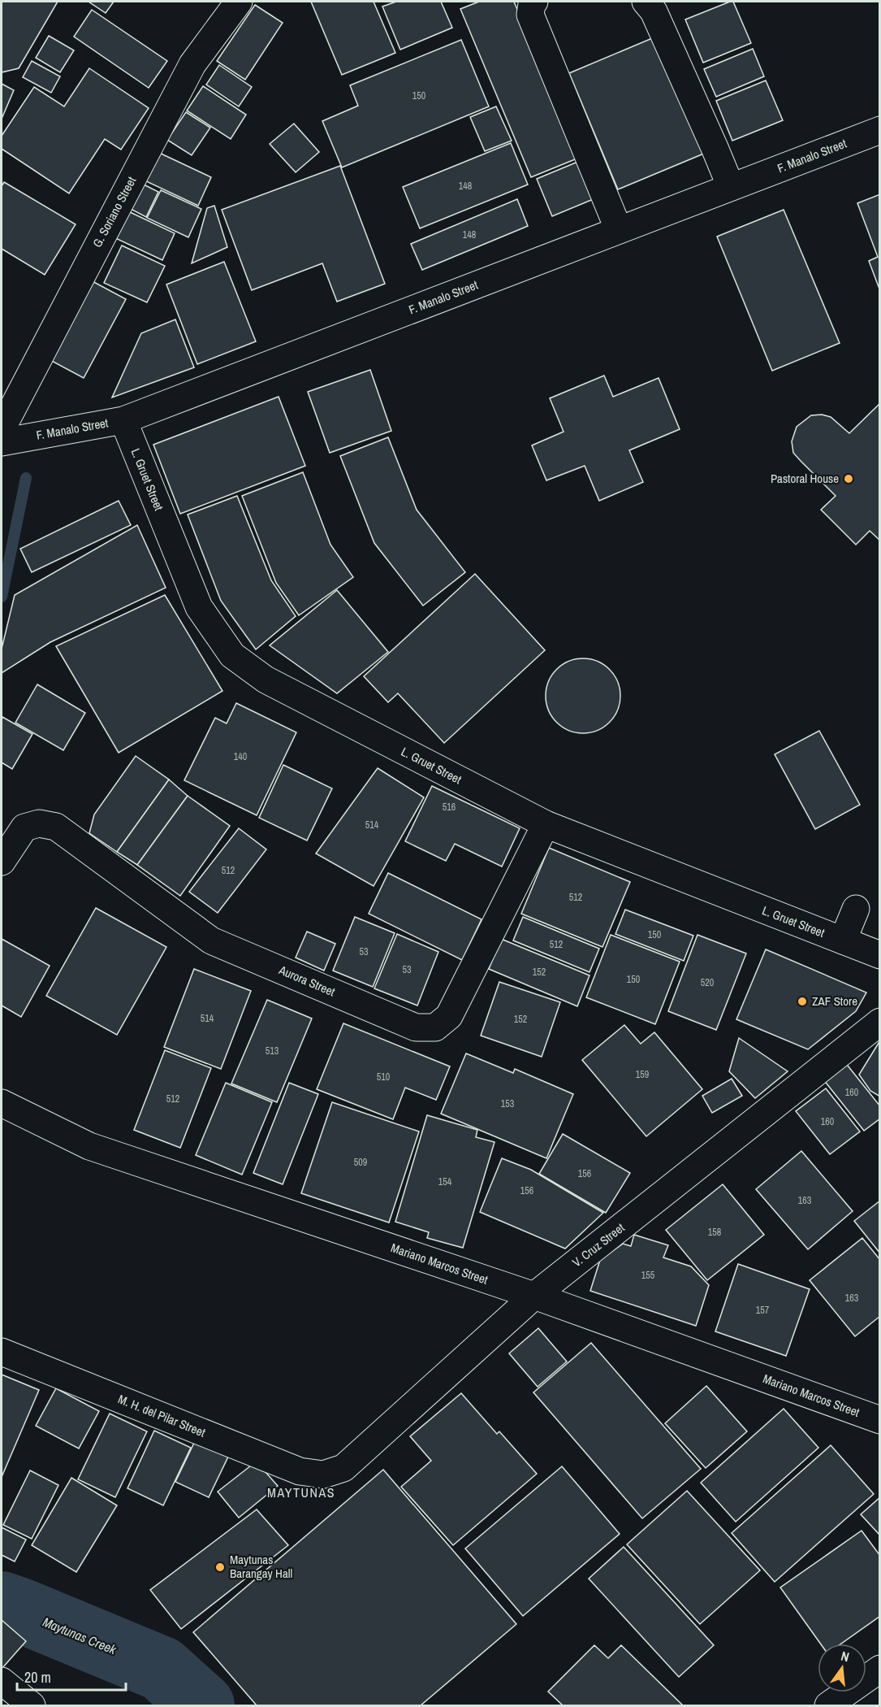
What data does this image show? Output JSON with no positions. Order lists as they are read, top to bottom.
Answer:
{
  "streets": {
    "street": [
      "F. Manalo Street",
      "G. Soriano Street",
      "L. Gruet Street",
      "Aurora Street",
      "V. Cruz Street",
      "Mariano Marcos Street",
      "M. H. del Pilar Street"
    ]
  },
  "crossings": [
    ["F. Manalo Street", "L. Gruet Street"],
    ["L. Gruet Street", "Aurora Street"],
    ["V. Cruz Street", "Mariano Marcos Street"],
    ["V. Cruz Street", "M. H. del Pilar Street"]
  ],
  "districts": ["MAYTUNAS"],
  "water": ["Maytunas Creek"],
  "places": ["Pastoral House", "ZAF Store", "Maytunas Barangay Hall"],
  "house_numbers": [
    "150",
    "148",
    "148",
    "140",
    "516",
    "514",
    "512",
    "512",
    "150",
    "512",
    "53",
    "53",
    "152",
    "150",
    "520",
    "514",
    "152",
    "513",
    "159",
    "510",
    "160",
    "512",
    "153",
    "160",
    "509",
    "156",
    "154",
    "156",
    "163",
    "158",
    "155",
    "163",
    "157"
  ],
  "scale_bar": "20 m",
  "north": "top"
}
